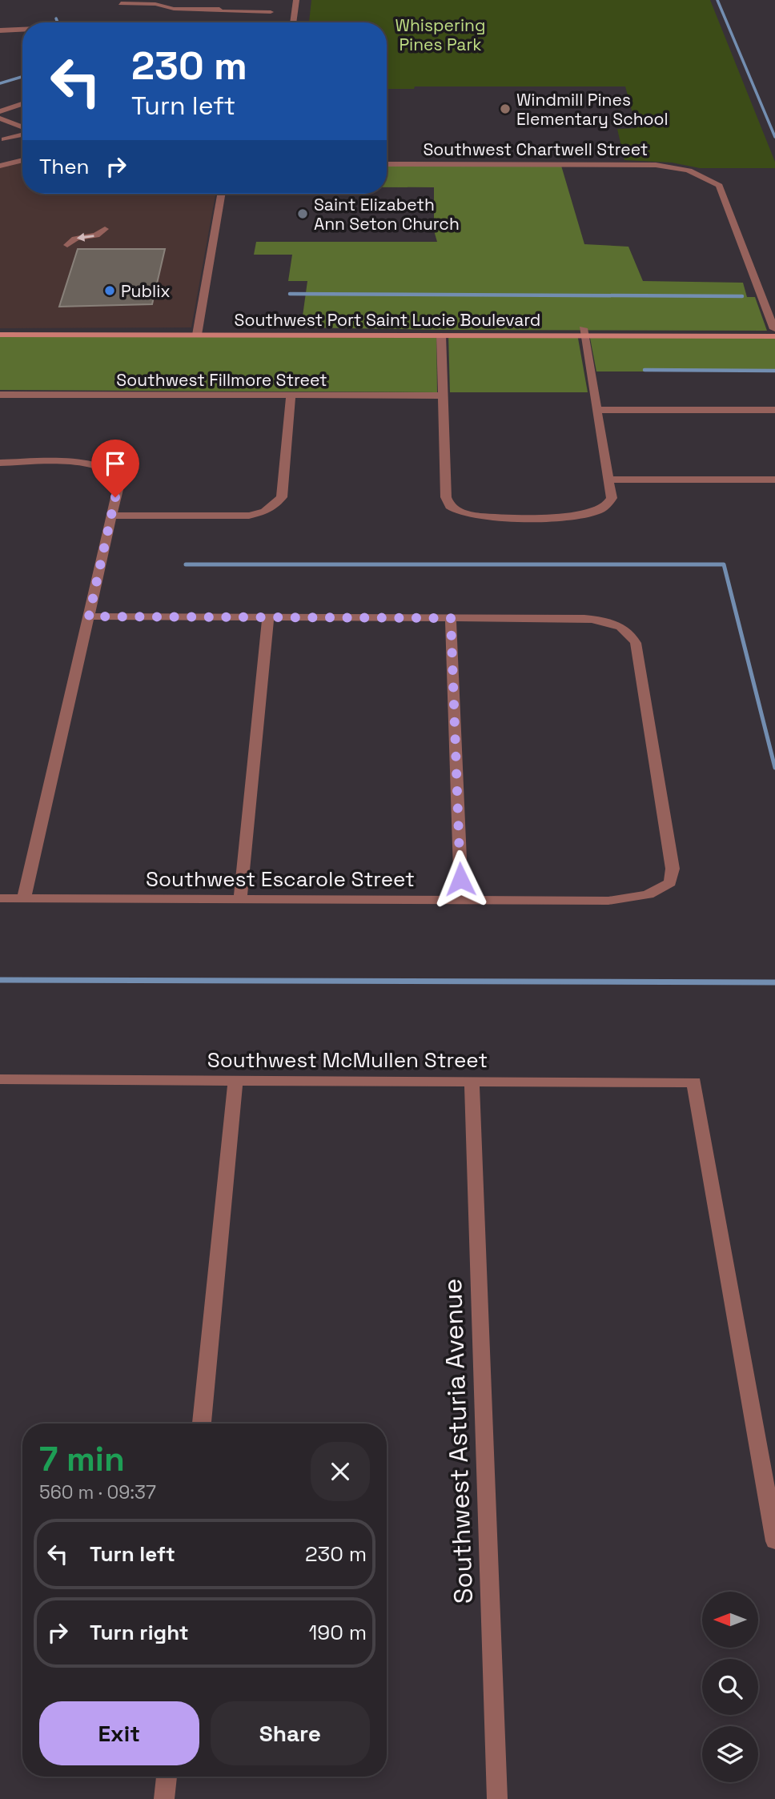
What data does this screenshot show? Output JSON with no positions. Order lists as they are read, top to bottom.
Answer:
{
  "streets": {
    "main road": ["Southwest Port Saint Lucie Boulevard"],
    "street": [
      "Southwest Chartwell Street",
      "Southwest Fillmore Street",
      "Southwest Escarole Street",
      "Southwest McMullen Street",
      "Southwest Asturia Avenue"
    ]
  },
  "crossings": [
    ["Southwest Chartwell Street", "Southwest Port Saint Lucie Boulevard"],
    ["Southwest McMullen Street", "Southwest Asturia Avenue"]
  ],
  "parks": ["Whispering Pines Park"],
  "places": ["Windmill Pines Elementary School", "Saint Elizabeth Ann Seton Church", "Publix"],
  "north": "left",
  "page": {
    "turn": ["230 m", "Turn left"],
    "then": "Then",
    "heading": ["7 min", "560 m · 09:37"],
    "list": [
      {
        "name": "Turn left",
        "value": "230 m"
      },
      {
        "name": "Turn right",
        "value": "190 m"
      }
    ],
    "buttons": ["Exit", "Share"]
  }
}
